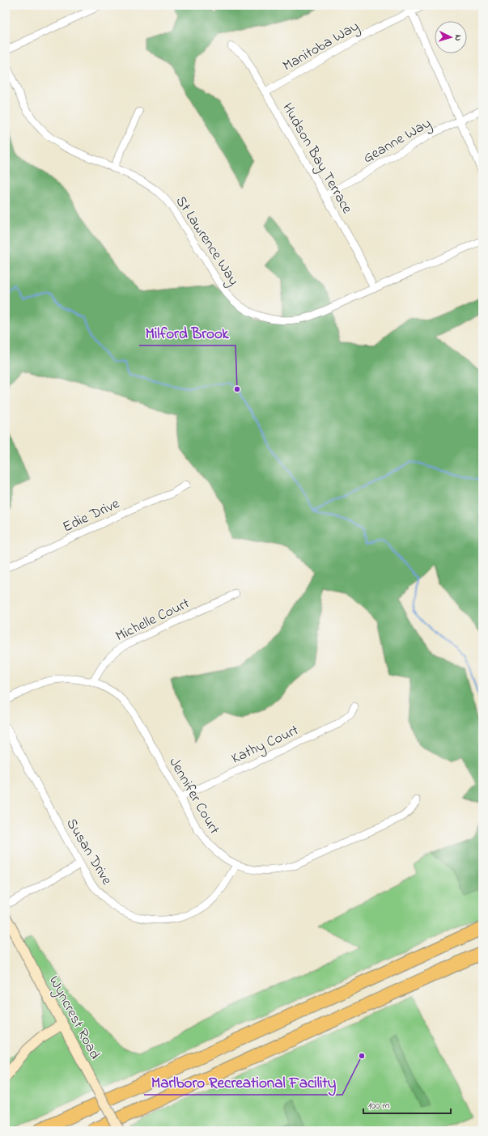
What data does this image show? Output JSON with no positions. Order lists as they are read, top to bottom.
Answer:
{
  "streets": {
    "street": [
      "Manitoba Way",
      "Geanne Way",
      "Hudson Bay Terrace",
      "St Lawrence Way",
      "Edie Drive",
      "Michelle Court",
      "Kathy Court",
      "Jennifer Court",
      "Susan Drive",
      "Wyncrest Road"
    ]
  },
  "crossings": [
    ["Manitoba Way", "Hudson Bay Terrace"],
    ["Geanne Way", "Hudson Bay Terrace"],
    ["Hudson Bay Terrace", "St Lawrence Way"],
    ["Michelle Court", "Jennifer Court"],
    ["Kathy Court", "Jennifer Court"],
    ["Jennifer Court", "Susan Drive"]
  ],
  "places": ["Milford Brook", "Marlboro Recreational Facility"],
  "scale_bar": "100 m",
  "north": "right"
}
